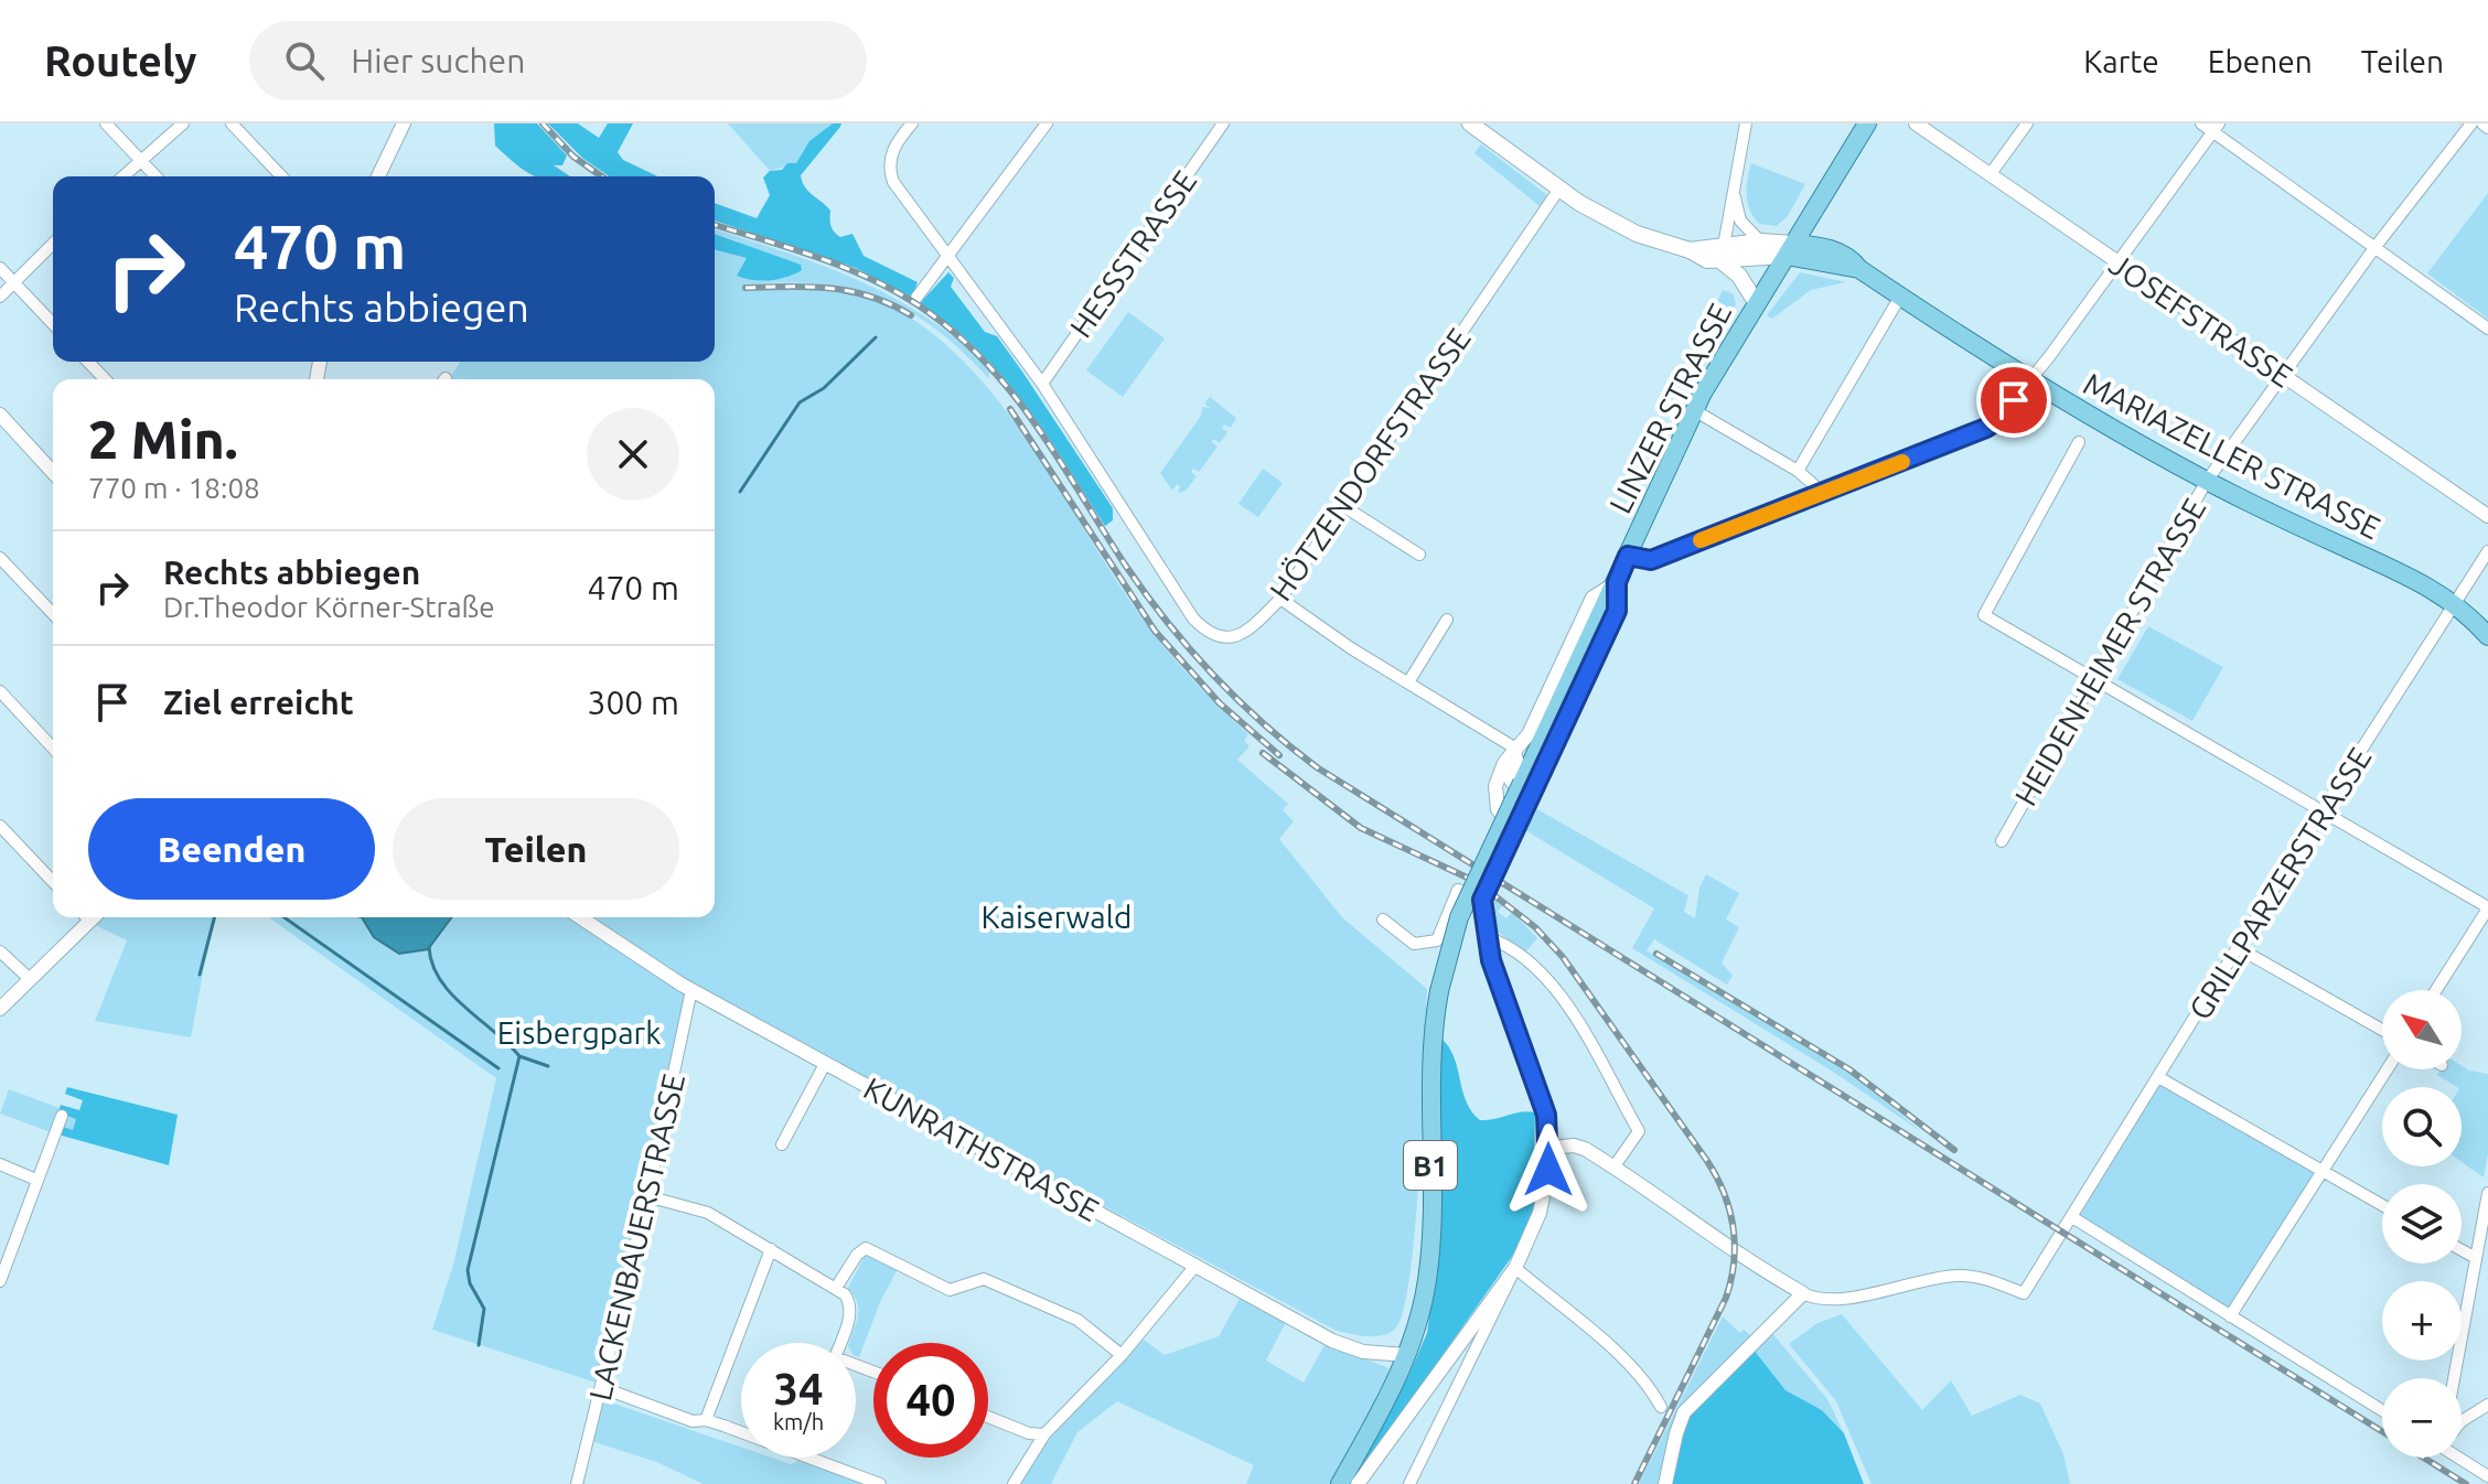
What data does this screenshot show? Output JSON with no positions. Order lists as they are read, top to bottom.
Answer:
{
  "streets": {
    "main road": ["LINZER STRASSE", "MARIAZELLER STRASSE", "B1"],
    "street": [
      "HESSSTRASSE",
      "JOSEFSTRASSE",
      "HÖTZENDORFSTRASSE",
      "HEIDENHEIMER STRASSE",
      "GRILLPARZERSTRASSE",
      "KUNRATHSTRASSE",
      "LACKENBAUERSTRASSE"
    ]
  },
  "crossings": [
    ["HESSSTRASSE", "HÖTZENDORFSTRASSE"],
    ["JOSEFSTRASSE", "HEIDENHEIMER STRASSE"],
    ["LINZER STRASSE", "MARIAZELLER STRASSE"],
    ["LINZER STRASSE", "B1"],
    ["MARIAZELLER STRASSE", "HEIDENHEIMER STRASSE"],
    ["MARIAZELLER STRASSE", "GRILLPARZERSTRASSE"],
    ["MARIAZELLER STRASSE", "B1"],
    ["KUNRATHSTRASSE", "B1"],
    ["KUNRATHSTRASSE", "LACKENBAUERSTRASSE"]
  ],
  "parks": ["Kaiserwald", "Eisbergpark"],
  "north": "top left",
  "page": {
    "header": "Routely",
    "search": "Hier suchen",
    "nav": ["Karte", "Ebenen", "Teilen"],
    "turn": ["470 m", "Rechts abbiegen"],
    "heading": ["2 Min.", "770 m · 18:08"],
    "list": [
      {
        "name": "Rechts abbiegen",
        "note": "Dr.Theodor Körner-Straße",
        "value": "470 m"
      },
      {
        "name": "Ziel erreicht",
        "value": "300 m"
      }
    ],
    "buttons": ["Beenden", "Teilen"],
    "map_buttons": ["+", "−"],
    "speed": "34 km/h",
    "limit": "40"
  }
}
